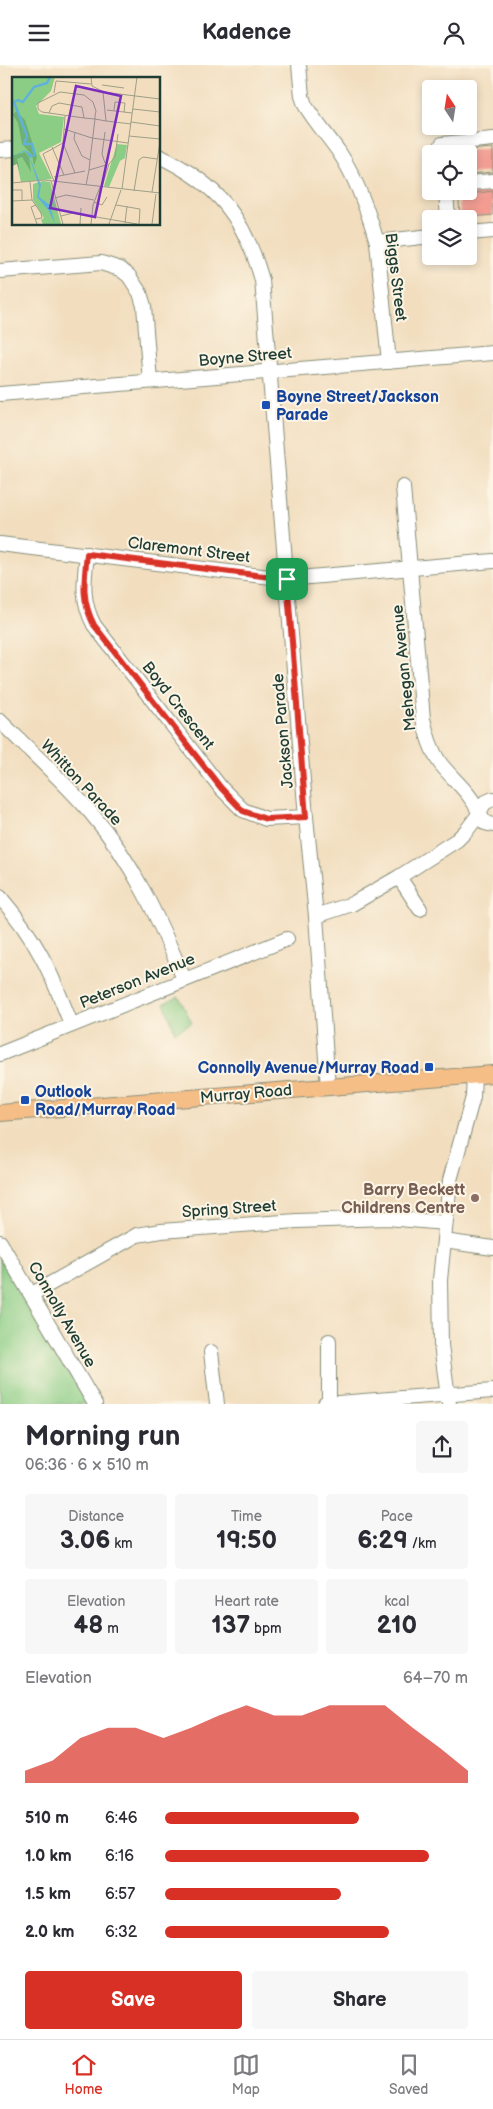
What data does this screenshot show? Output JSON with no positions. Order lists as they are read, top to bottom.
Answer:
{
  "streets": {
    "main road": ["Murray Road"],
    "street": [
      "Biggs Street",
      "Boyne Street",
      "Claremont Street",
      "Mehegan Avenue",
      "Boyd Crescent",
      "Jackson Parade",
      "Whitton Parade",
      "Peterson Avenue",
      "Spring Street",
      "Connolly Avenue"
    ]
  },
  "crossings": [
    ["Biggs Street", "Boyne Street"],
    ["Boyne Street", "Jackson Parade"],
    ["Claremont Street", "Mehegan Avenue"],
    ["Claremont Street", "Boyd Crescent"],
    ["Claremont Street", "Jackson Parade"],
    ["Boyd Crescent", "Jackson Parade"],
    ["Jackson Parade", "Murray Road"],
    ["Whitton Parade", "Peterson Avenue"],
    ["Spring Street", "Connolly Avenue"]
  ],
  "places": {
    "transit": ["Boyne Street/Jackson Parade", "Connolly Avenue/Murray Road", "Outlook Road/Murray Road"],
    "other": ["Barry Beckett Childrens Centre"]
  },
  "north": "top",
  "page": {
    "header": "Kadence",
    "heading": ["Morning run", "06:36 · 6 × 510 m"],
    "stats": [
      ["Distance", "3.06 km"],
      ["Time", "19:50"],
      ["Pace", "6:29 /km"],
      ["Elevation", "48 m"],
      ["Heart rate", "137 bpm"],
      ["kcal", "210"]
    ],
    "chart": ["Elevation", "64–70 m"],
    "list": [
      {
        "name": "510 m",
        "note": "6:46"
      },
      {
        "name": "1.0 km",
        "note": "6:16"
      },
      {
        "name": "1.5 km",
        "note": "6:57"
      },
      {
        "name": "2.0 km",
        "note": "6:32"
      }
    ],
    "buttons": ["Save", "Share"],
    "tabs": ["Home", "Map", "Saved"]
  }
}
